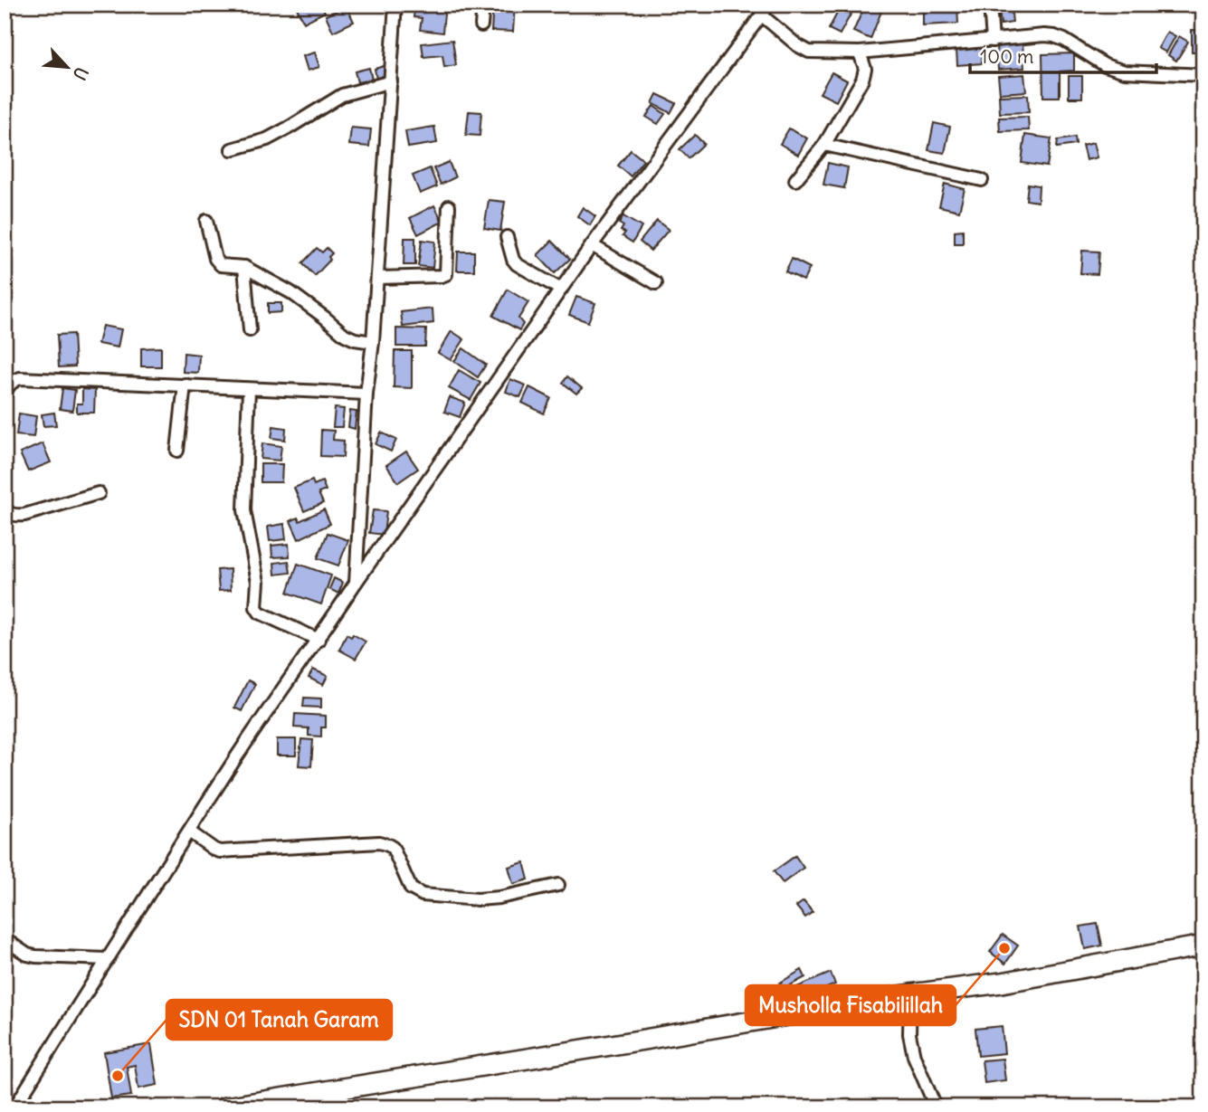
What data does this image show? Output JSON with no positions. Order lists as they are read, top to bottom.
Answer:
{
  "places": ["Musholla Fisabilillah", "SDN 01 Tanah Garam"],
  "scale_bar": "100 m",
  "north": "bottom right"
}
